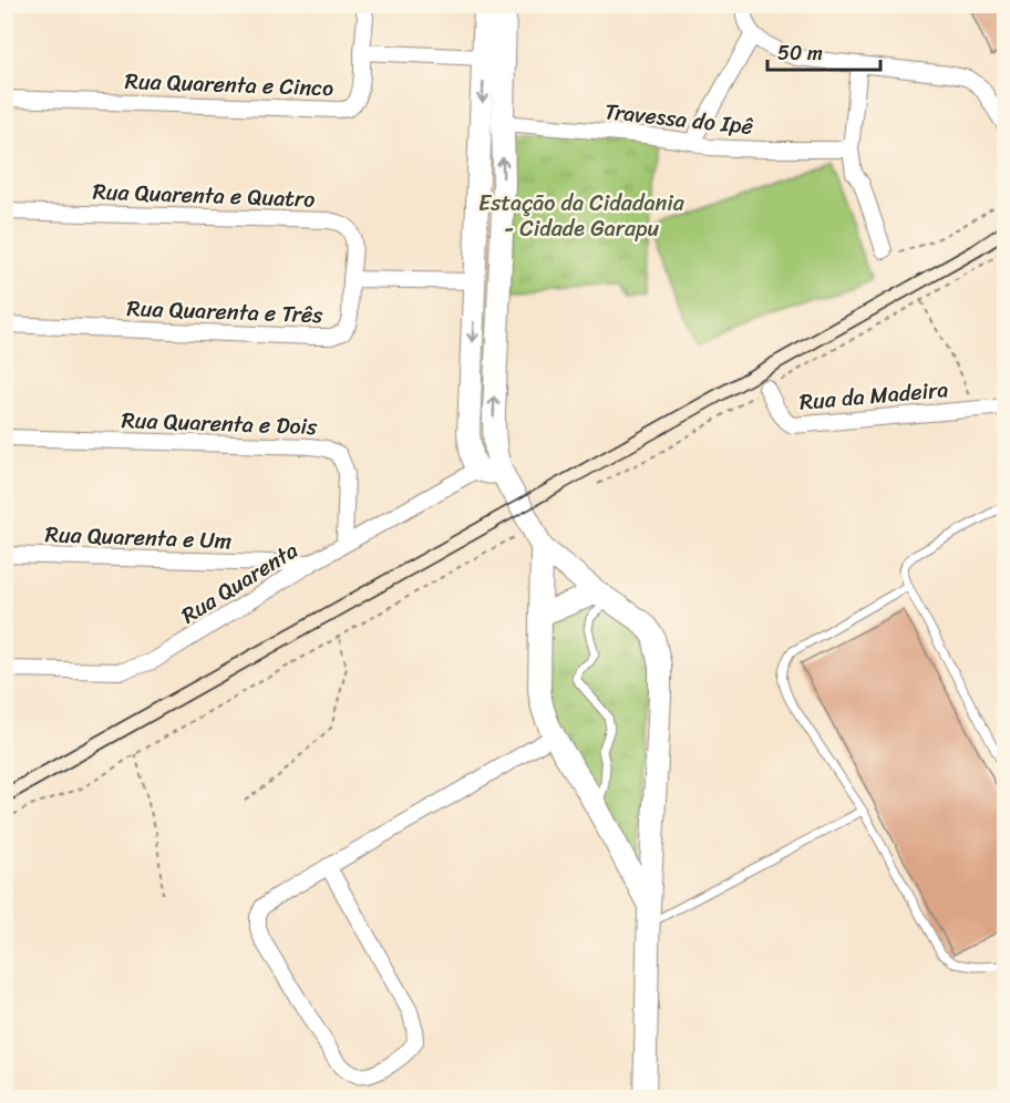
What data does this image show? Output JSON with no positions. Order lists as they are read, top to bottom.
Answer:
{
  "streets": {
    "street": [
      "Rua Quarenta e Cinco",
      "Travessa do Ipê",
      "Rua Quarenta e Quatro",
      "Rua Quarenta e Três",
      "Rua da Madeira",
      "Rua Quarenta e Dois",
      "Rua Quarenta e Um",
      "Rua Quarenta"
    ]
  },
  "crossings": [
    ["Rua Quarenta e Quatro", "Rua Quarenta e Três"],
    ["Rua Quarenta e Dois", "Rua Quarenta"],
    ["Rua Quarenta e Um", "Rua Quarenta"]
  ],
  "parks": ["Estação da Cidadania - Cidade Garapu"],
  "scale_bar": "50 m"
}
